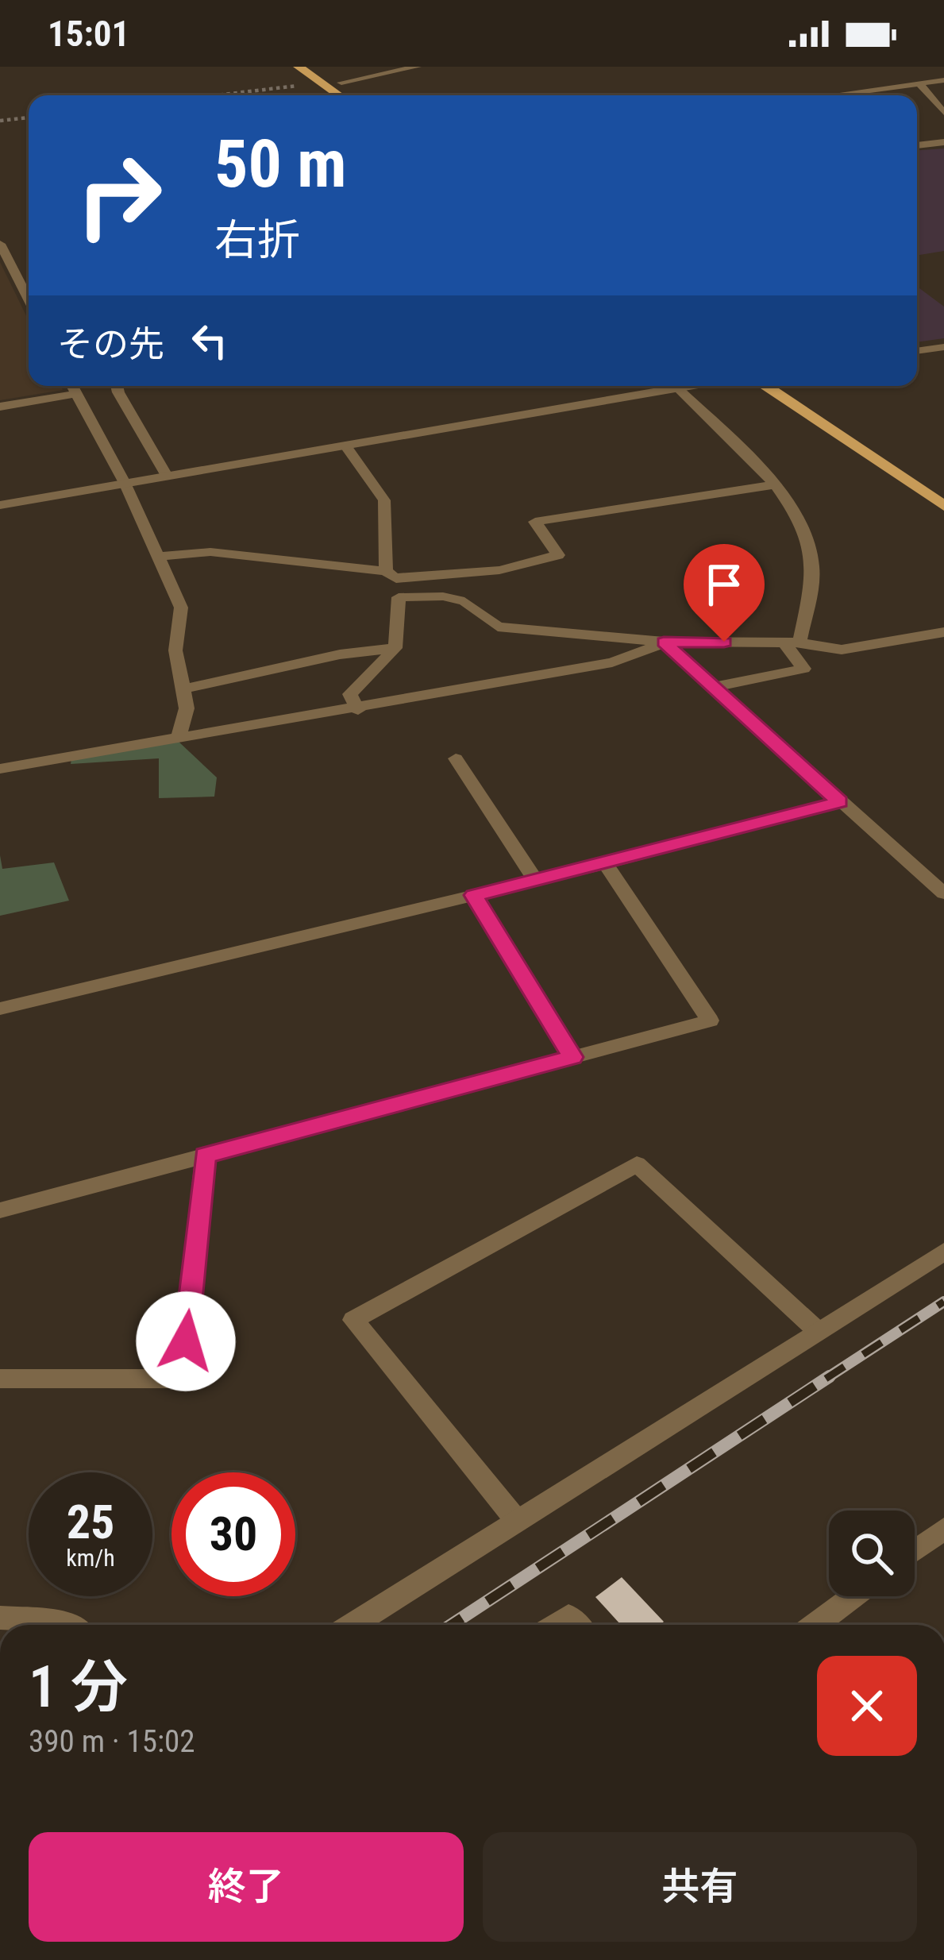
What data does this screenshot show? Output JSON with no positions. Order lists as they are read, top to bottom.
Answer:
{
  "page": {
    "status": "15:01",
    "turn": ["50 m", "右折"],
    "then": "その先",
    "speed": "25 km/h",
    "limit": "30",
    "heading": ["1 分", "390 m · 15:02"],
    "buttons": ["終了", "共有"]
  }
}
